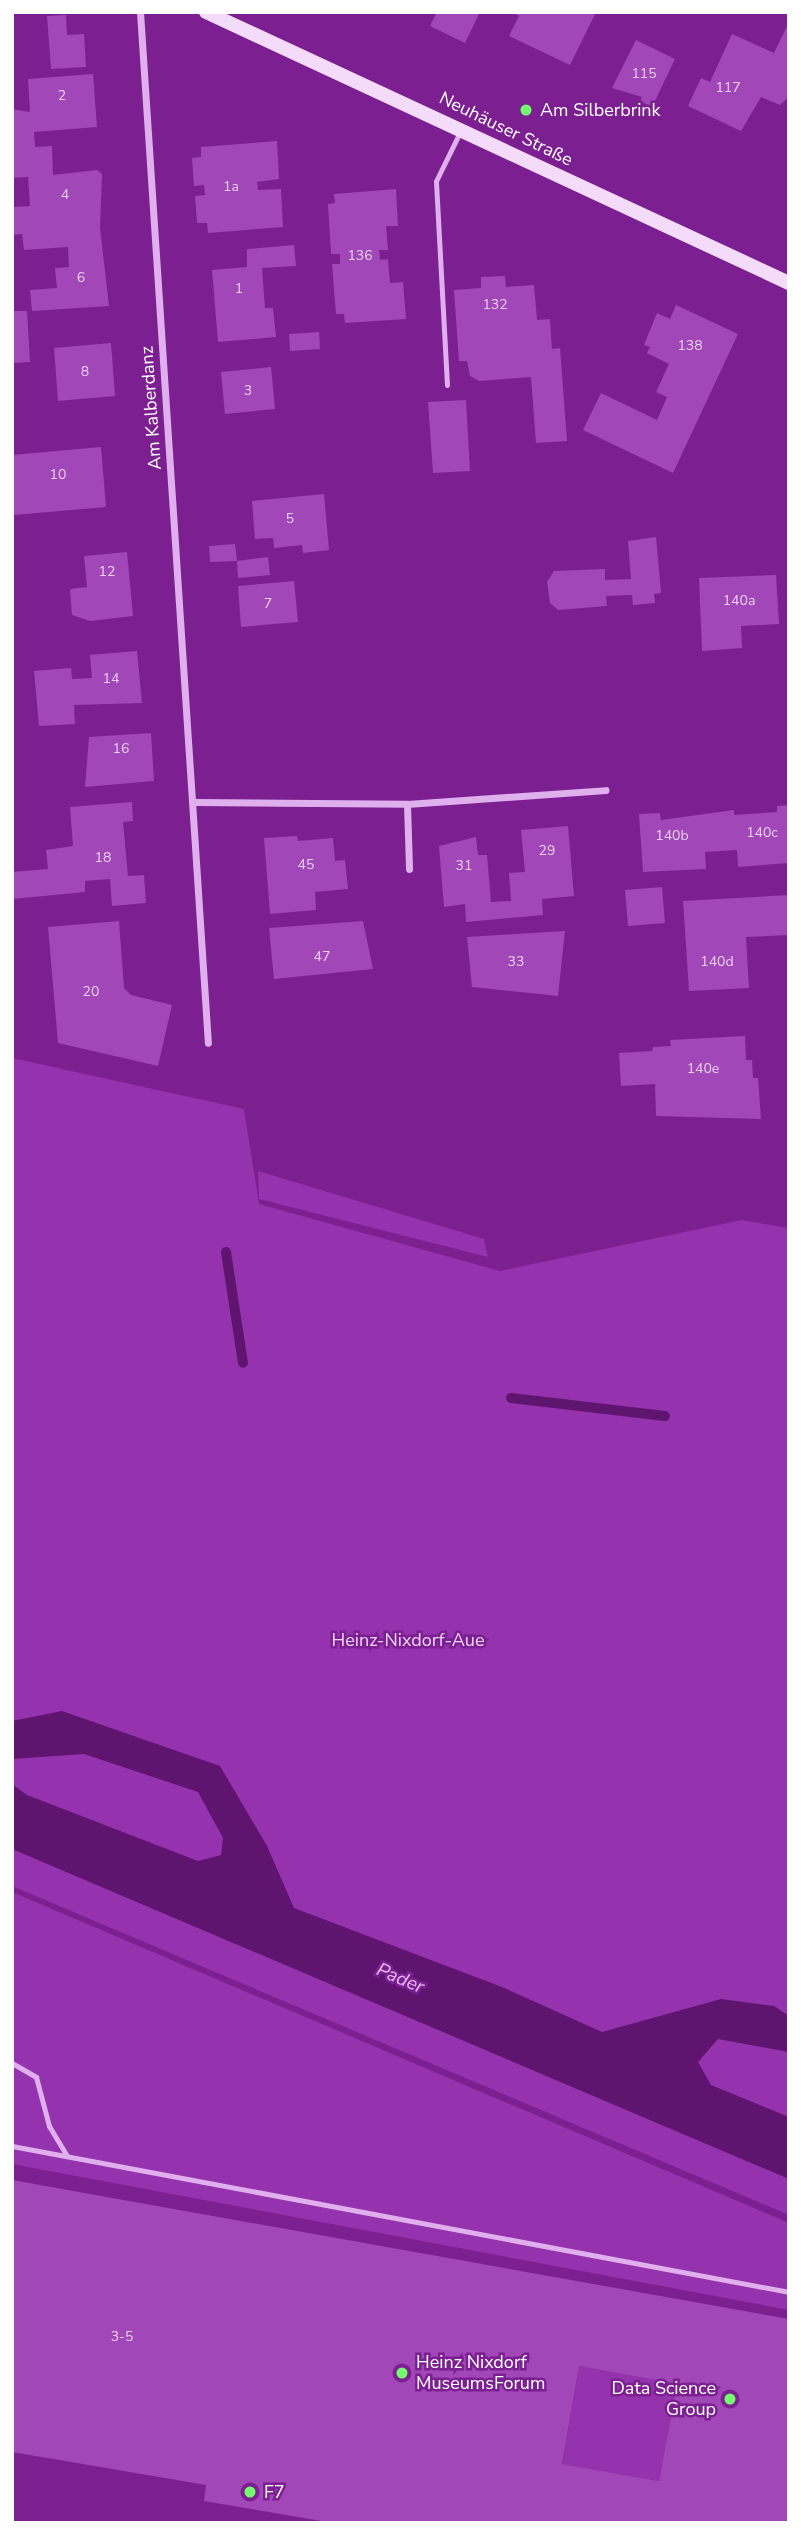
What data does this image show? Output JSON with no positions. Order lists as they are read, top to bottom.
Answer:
{
  "streets": {
    "main road": ["Neuhäuser Straße"],
    "street": ["Am Kalberdanz"]
  },
  "water": ["Pader"],
  "parks": ["Heinz-Nixdorf-Aue"],
  "places": [
    "Am Silberbrink",
    "Heinz Nixdorf MuseumsForum",
    "Data Science Group",
    "F7"
  ],
  "house_numbers": [
    "115",
    "117",
    "2",
    "1a",
    "4",
    "136",
    "6",
    "1",
    "132",
    "138",
    "8",
    "3",
    "10",
    "5",
    "12",
    "140a",
    "7",
    "14",
    "16",
    "140c",
    "140b",
    "29",
    "18",
    "45",
    "31",
    "47",
    "33",
    "140d",
    "20",
    "140e",
    "3-5"
  ]
}
